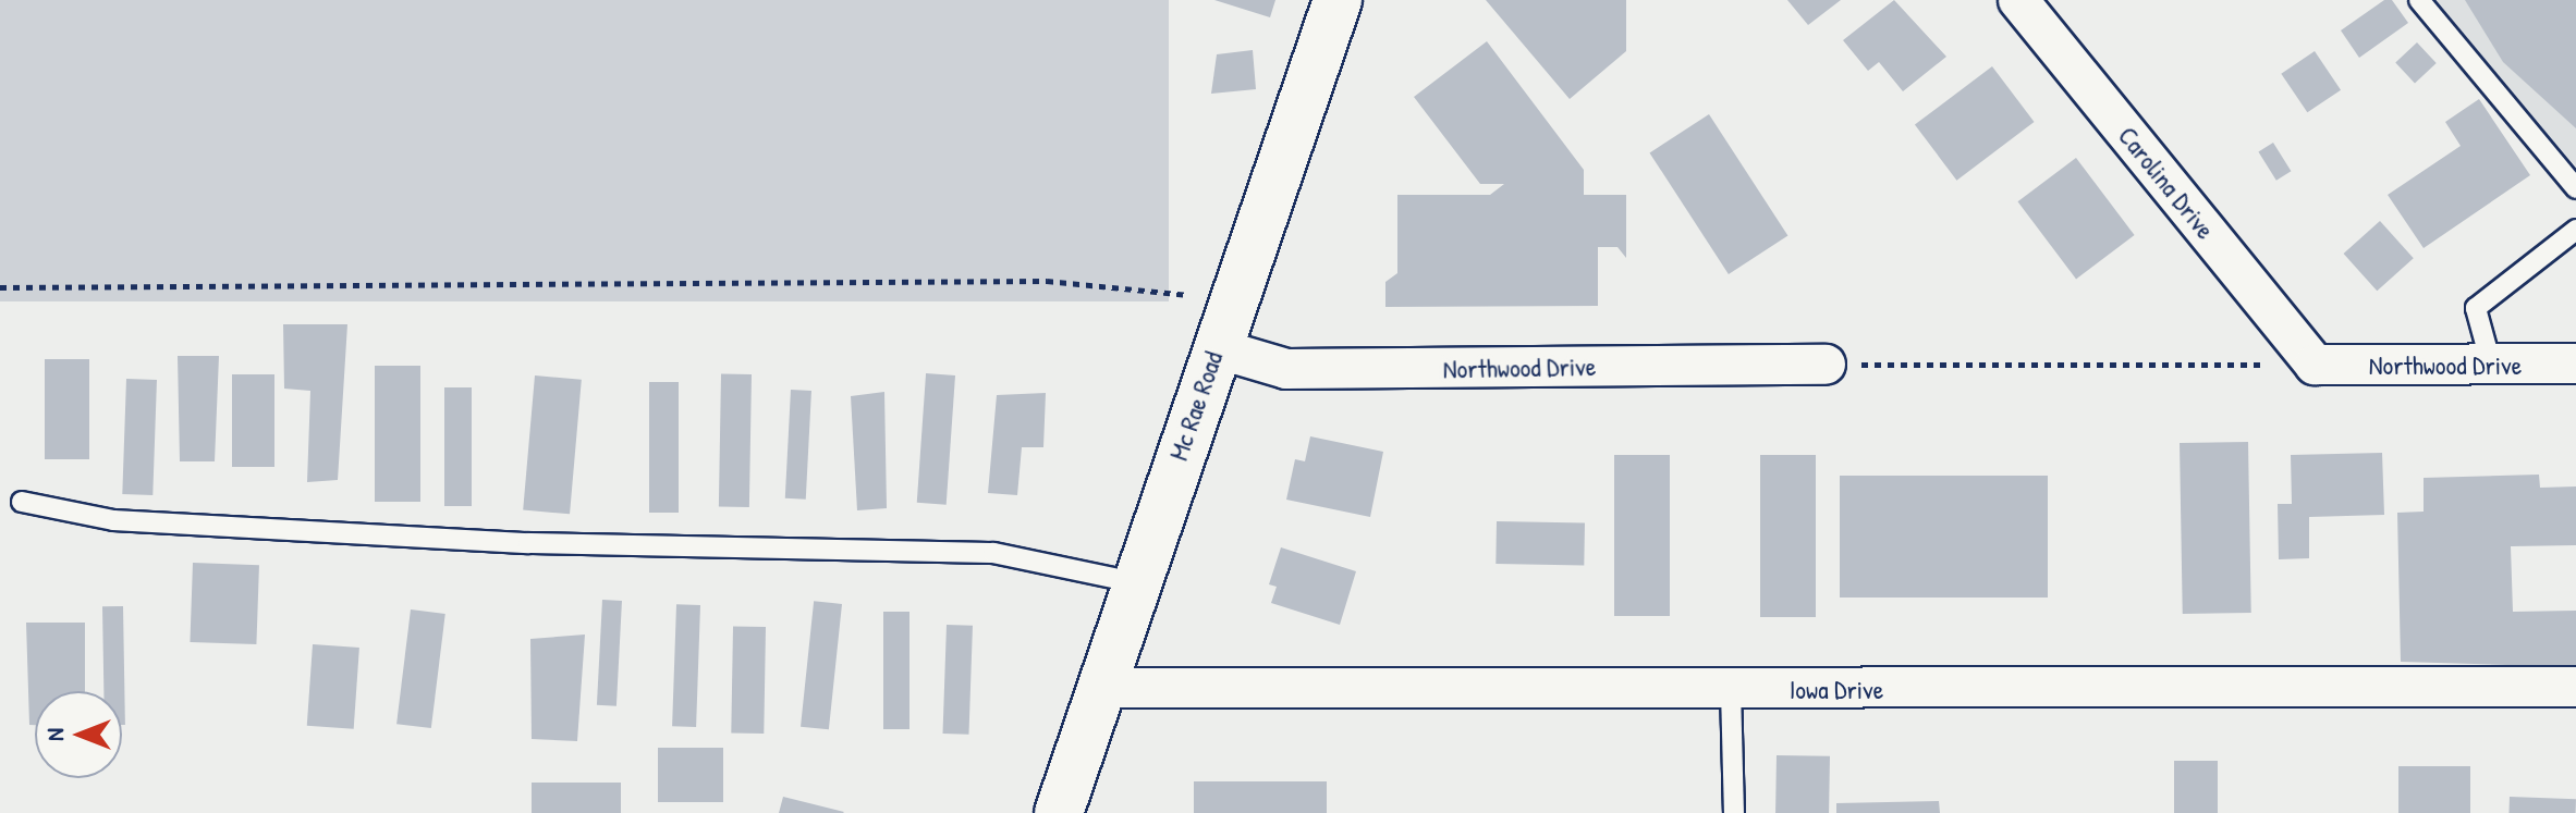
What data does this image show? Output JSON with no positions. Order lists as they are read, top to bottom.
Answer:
{
  "streets": {
    "street": [
      "Carolina Drive",
      "Northwood Drive",
      "Mc Rae Road",
      "Iowa Drive"
    ]
  },
  "crossings": [
    ["Carolina Drive", "Northwood Drive"],
    ["Northwood Drive", "Mc Rae Road"],
    ["Mc Rae Road", "Iowa Drive"]
  ],
  "north": "left"
}
